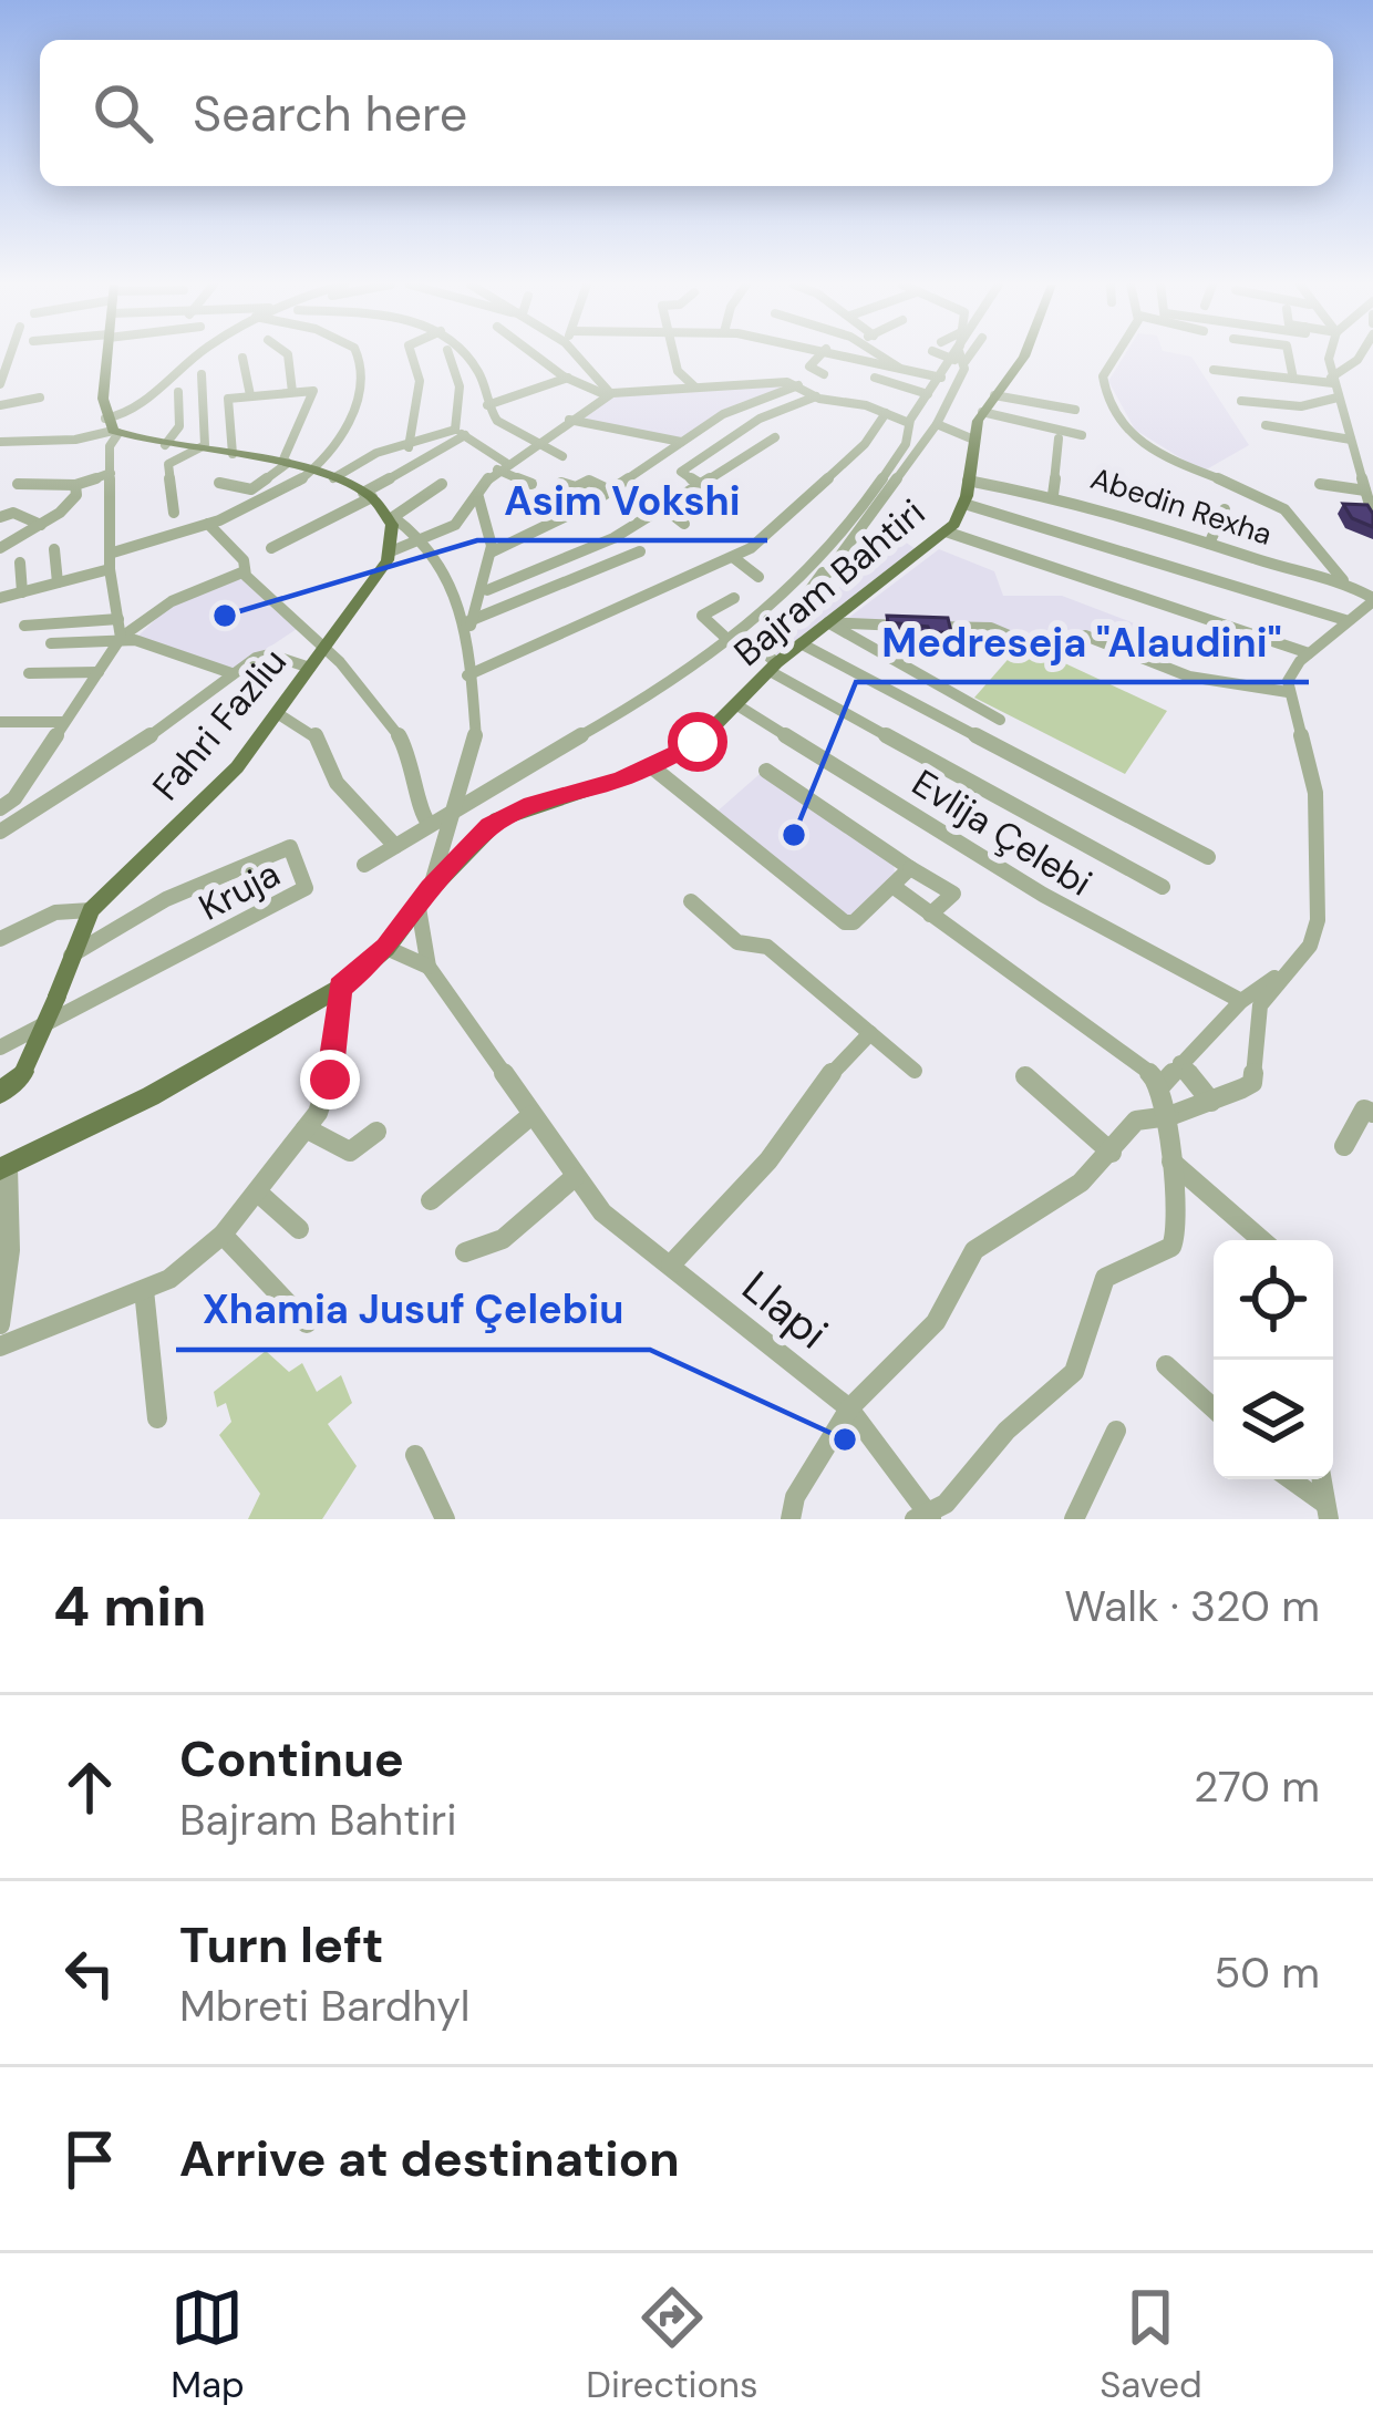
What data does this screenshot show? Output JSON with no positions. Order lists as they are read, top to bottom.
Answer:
{
  "streets": {
    "main road": ["Bajram Bahtiri", "Fahri Fazliu"],
    "street": [
      "Abedin Rexha",
      "Evlija Çelebi",
      "Kruja",
      "Llapi"
    ]
  },
  "crossings": [
    ["Abedin Rexha", "Bajram Bahtiri"],
    ["Bajram Bahtiri", "Evlija Çelebi"],
    ["Bajram Bahtiri", "Llapi"],
    ["Fahri Fazliu", "Kruja"]
  ],
  "places": ["Asim Vokshi", "Medreseja \"Alaudini\"", "Xhamia Jusuf Çelebiu"],
  "page": {
    "search": "Search here",
    "heading": ["4 min", "Walk · 320 m"],
    "list": [
      ["Continue", "Bajram Bahtiri", "270 m"],
      ["Turn left", "Mbreti Bardhyl", "50 m"],
      "Arrive at destination"
    ],
    "nav": ["Map", "Directions", "Saved"]
  }
}
